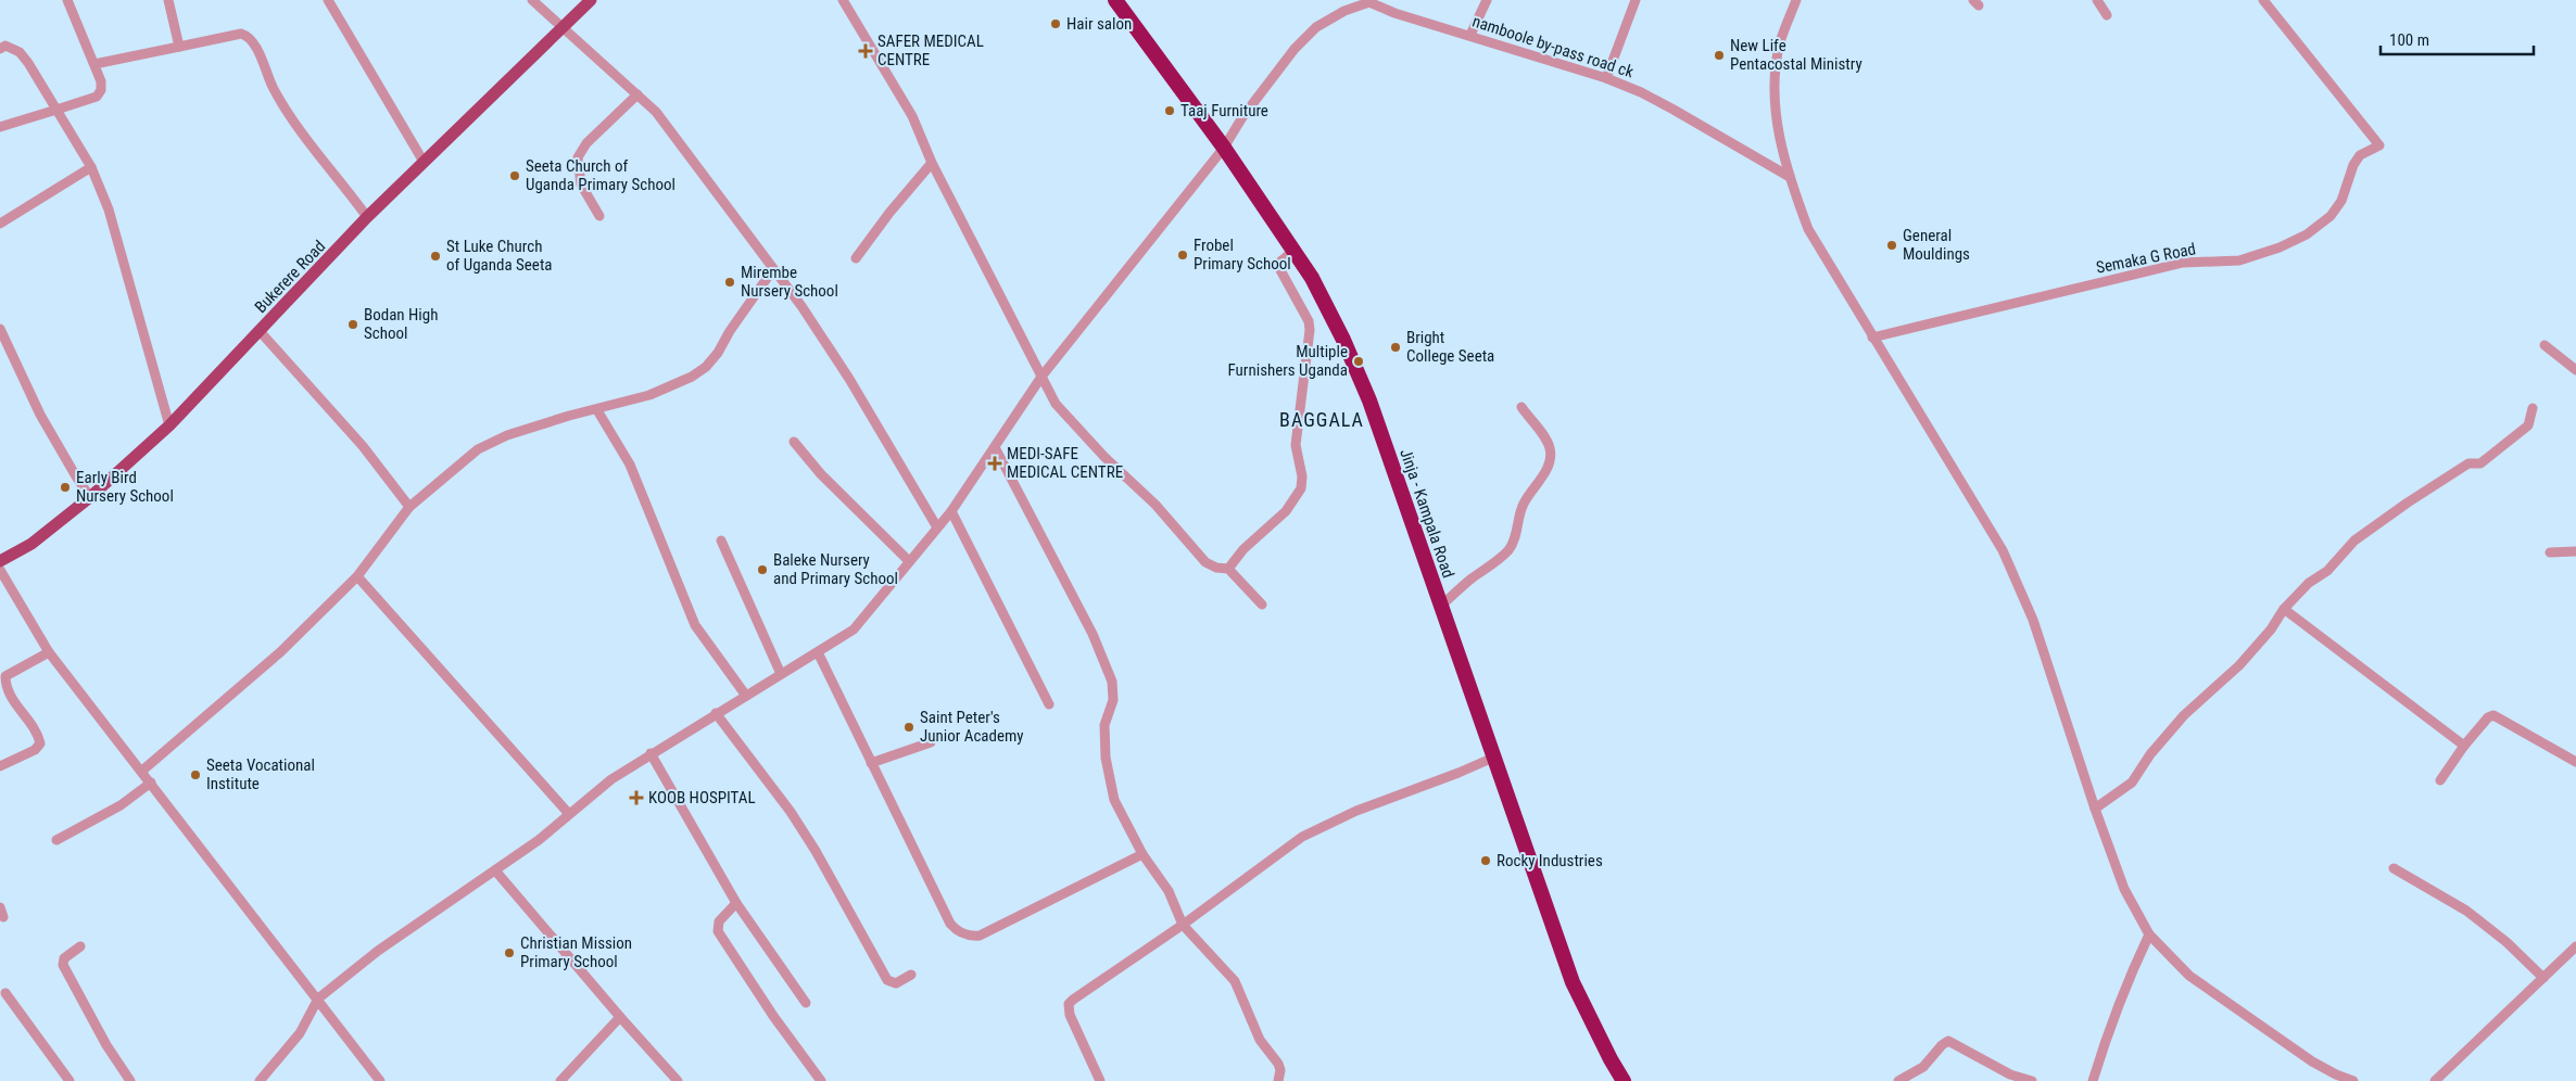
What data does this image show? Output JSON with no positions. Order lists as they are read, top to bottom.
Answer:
{
  "streets": {
    "highway": ["Jinja - Kampala Road"],
    "main road": ["Bukerere Road"],
    "street": ["namboole by-pass road ck", "Semaka G Road"]
  },
  "crossings": [
    ["namboole by-pass road ck", "Jinja - Kampala Road"]
  ],
  "districts": ["BAGGALA"],
  "places": {
    "other": [
      "Hair salon",
      "New Life Pentacostal Ministry",
      "Taaj Furniture",
      "Seeta Church of Uganda Primary School",
      "General Mouldings",
      "Frobel Primary School",
      "St Luke Church of Uganda Seeta",
      "Mirembe Nursery School",
      "Bodan High School",
      "Bright College Seeta",
      "Multiple Furnishers Uganda",
      "Early Bird Nursery School",
      "Baleke Nursery and Primary School",
      "Saint Peter's Junior Academy",
      "Seeta Vocational Institute",
      "Rocky Industries",
      "Christian Mission Primary School"
    ],
    "health": ["SAFER MEDICAL CENTRE", "MEDI-SAFE MEDICAL CENTRE", "KOOB HOSPITAL"]
  },
  "scale_bar": "100 m"
}
